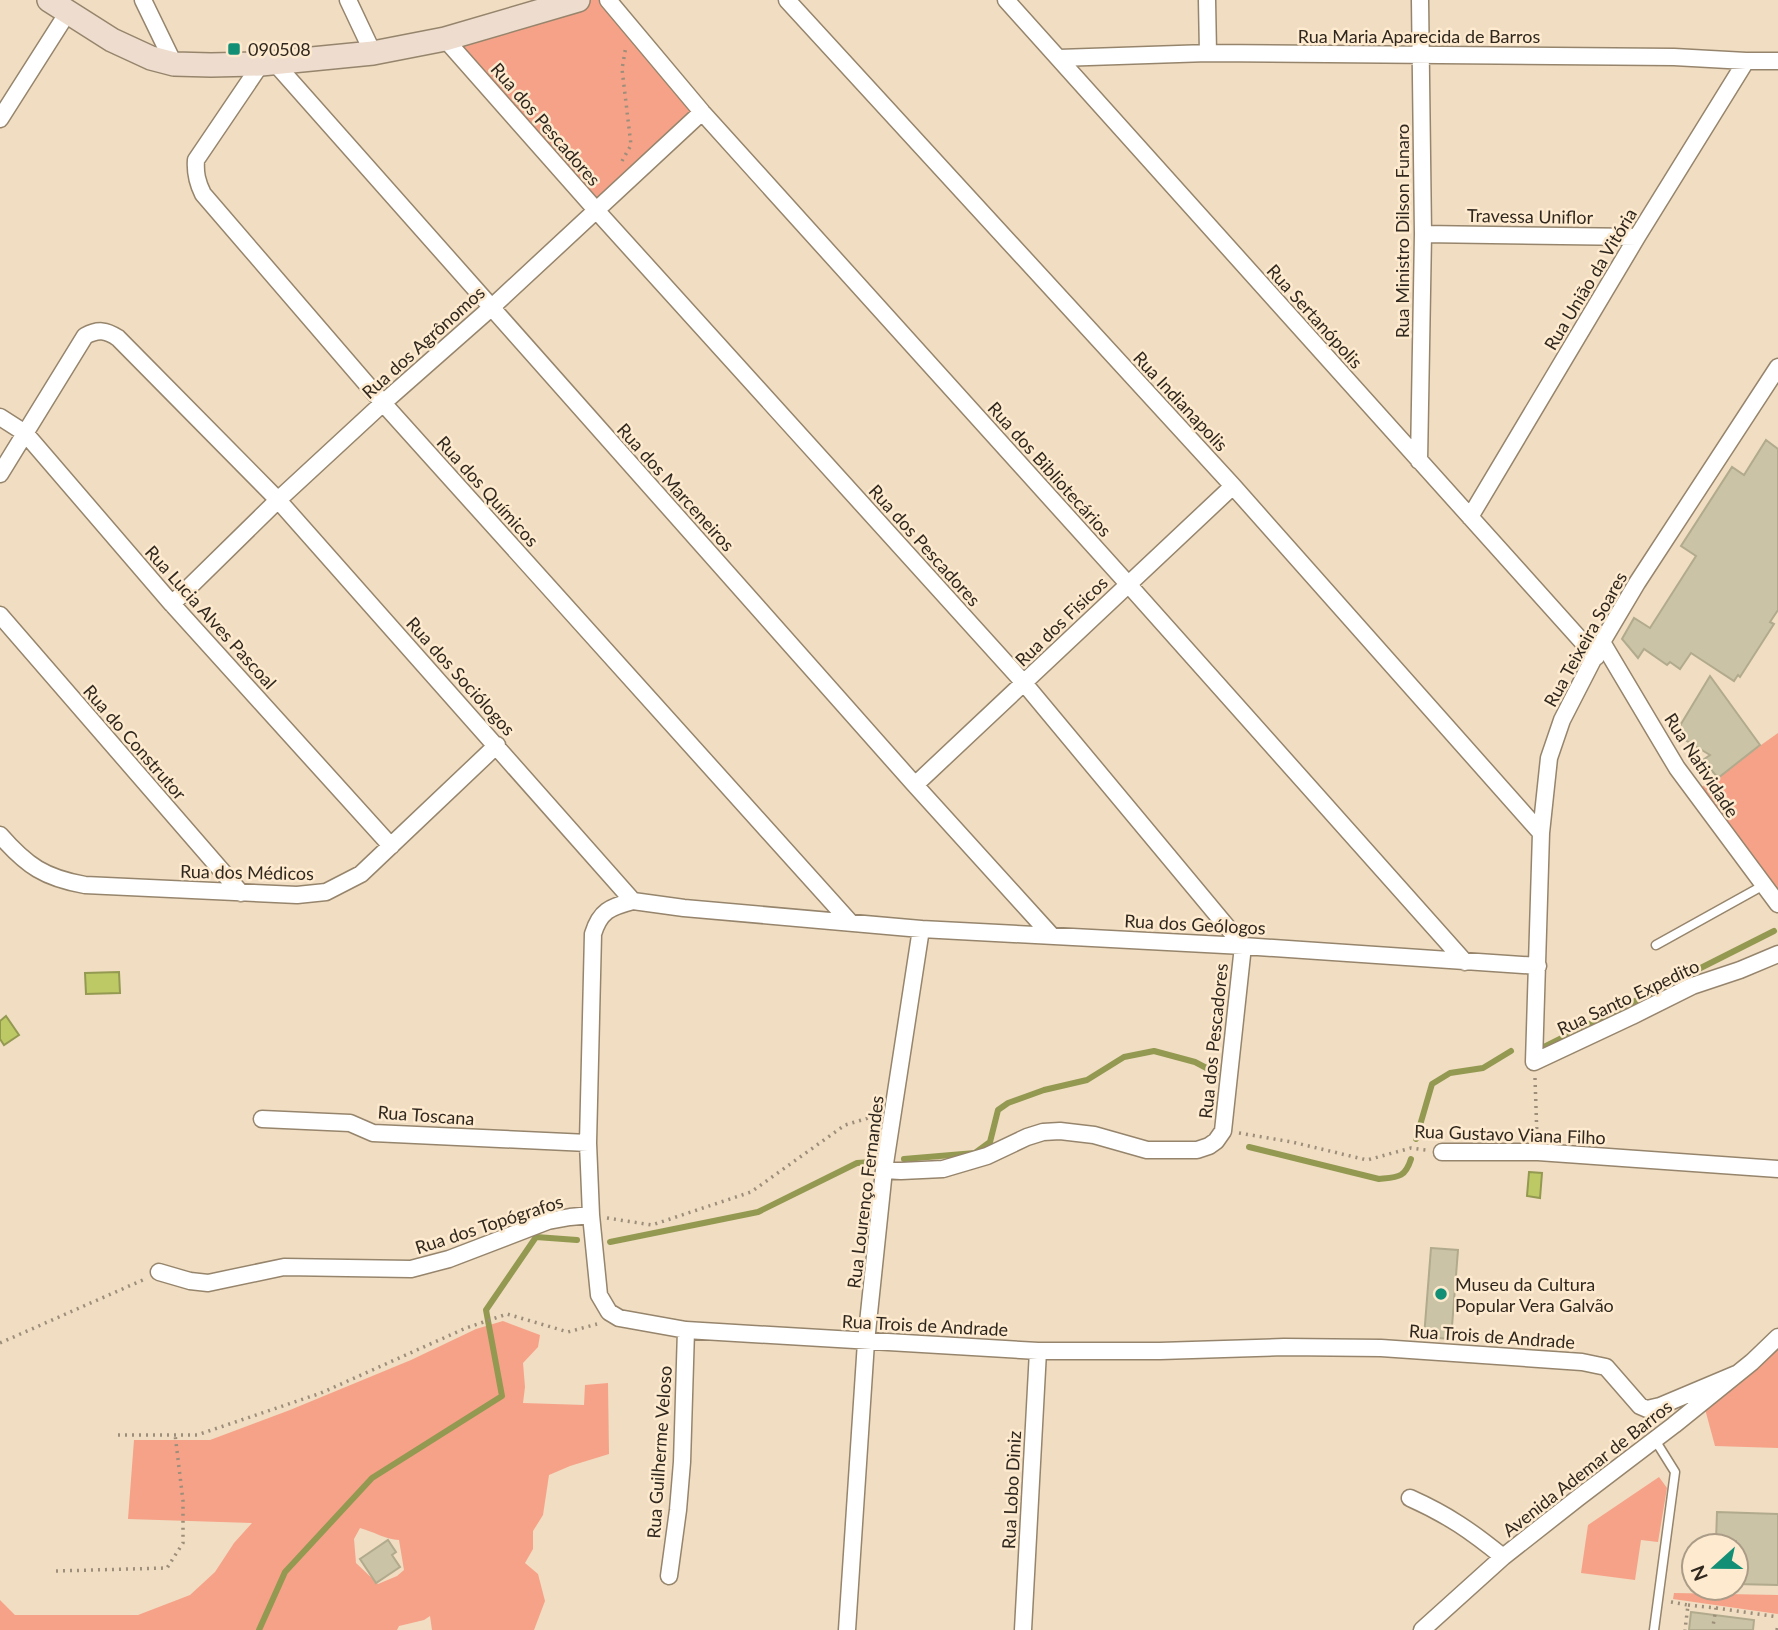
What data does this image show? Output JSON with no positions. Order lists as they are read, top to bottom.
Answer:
{
  "streets": {
    "street": [
      "Rua Maria Aparecida de Barros",
      "Rua dos Pescadores",
      "Travessa Uniflor",
      "Rua Ministro Dilson Funaro",
      "Rua União da Vitória",
      "Rua Sertanópolis",
      "Rua dos Agrônomos",
      "Rua Indianapolis",
      "Rua dos Bibliotecários",
      "Rua dos Marceneiros",
      "Rua dos Químicos",
      "Rua Lucia Alves Pascoal",
      "Rua dos Fisicos",
      "Rua Teixeira Soares",
      "Rua dos Sociólogos",
      "Rua do Construtor",
      "Rua Natividade",
      "Rua dos Médicos",
      "Rua dos Geólogos",
      "Rua Santo Expedito",
      "Rua Toscana",
      "Rua Gustavo Viana Filho",
      "Rua Lourenço Fernandes",
      "Rua dos Topógrafos",
      "Rua Trois de Andrade",
      "Rua Guilherme Veloso",
      "Avenida Ademar de Barros",
      "Rua Lobo Diniz"
    ]
  },
  "crossings": [
    ["Rua Maria Aparecida de Barros", "Rua Ministro Dilson Funaro"],
    ["Rua Maria Aparecida de Barros", "Rua União da Vitória"],
    ["Rua Maria Aparecida de Barros", "Rua Sertanópolis"],
    ["Rua dos Pescadores", "Rua dos Agrônomos"],
    ["Rua dos Pescadores", "Rua dos Fisicos"],
    ["Rua dos Pescadores", "Rua dos Geólogos"],
    ["Rua dos Pescadores", "Rua Gustavo Viana Filho"],
    ["Travessa Uniflor", "Rua Ministro Dilson Funaro"],
    ["Travessa Uniflor", "Rua União da Vitória"],
    ["Rua Ministro Dilson Funaro", "Rua Sertanópolis"],
    ["Rua União da Vitória", "Rua Sertanópolis"],
    ["Rua Sertanópolis", "Rua Teixeira Soares"],
    ["Rua Sertanópolis", "Rua Natividade"],
    ["Rua dos Agrônomos", "Rua dos Bibliotecários"],
    ["Rua dos Agrônomos", "Rua dos Marceneiros"],
    ["Rua dos Agrônomos", "Rua dos Químicos"],
    ["Rua dos Agrônomos", "Rua Lucia Alves Pascoal"],
    ["Rua dos Agrônomos", "Rua dos Sociólogos"],
    ["Rua Indianapolis", "Rua dos Fisicos"],
    ["Rua Indianapolis", "Rua Teixeira Soares"],
    ["Rua dos Bibliotecários", "Rua dos Fisicos"],
    ["Rua dos Bibliotecários", "Rua dos Geólogos"],
    ["Rua dos Marceneiros", "Rua dos Químicos"],
    ["Rua dos Marceneiros", "Rua dos Fisicos"],
    ["Rua dos Marceneiros", "Rua dos Geólogos"],
    ["Rua dos Químicos", "Rua dos Geólogos"],
    ["Rua Lucia Alves Pascoal", "Rua dos Sociólogos"],
    ["Rua Lucia Alves Pascoal", "Rua dos Médicos"],
    ["Rua Teixeira Soares", "Rua Natividade"],
    ["Rua Teixeira Soares", "Rua dos Geólogos"],
    ["Rua Teixeira Soares", "Rua Santo Expedito"],
    ["Rua dos Sociólogos", "Rua dos Médicos"],
    ["Rua do Construtor", "Rua dos Médicos"],
    ["Rua dos Geólogos", "Rua Lourenço Fernandes"],
    ["Rua Lourenço Fernandes", "Rua dos Topógrafos"],
    ["Rua Lourenço Fernandes", "Rua Trois de Andrade"],
    ["Rua Trois de Andrade", "Rua Guilherme Veloso"],
    ["Rua Trois de Andrade", "Rua Lobo Diniz"]
  ],
  "places": {
    "transit": ["090508"],
    "other": ["Museu da Cultura Popular Vera Galvão"]
  },
  "north": "left"
}
